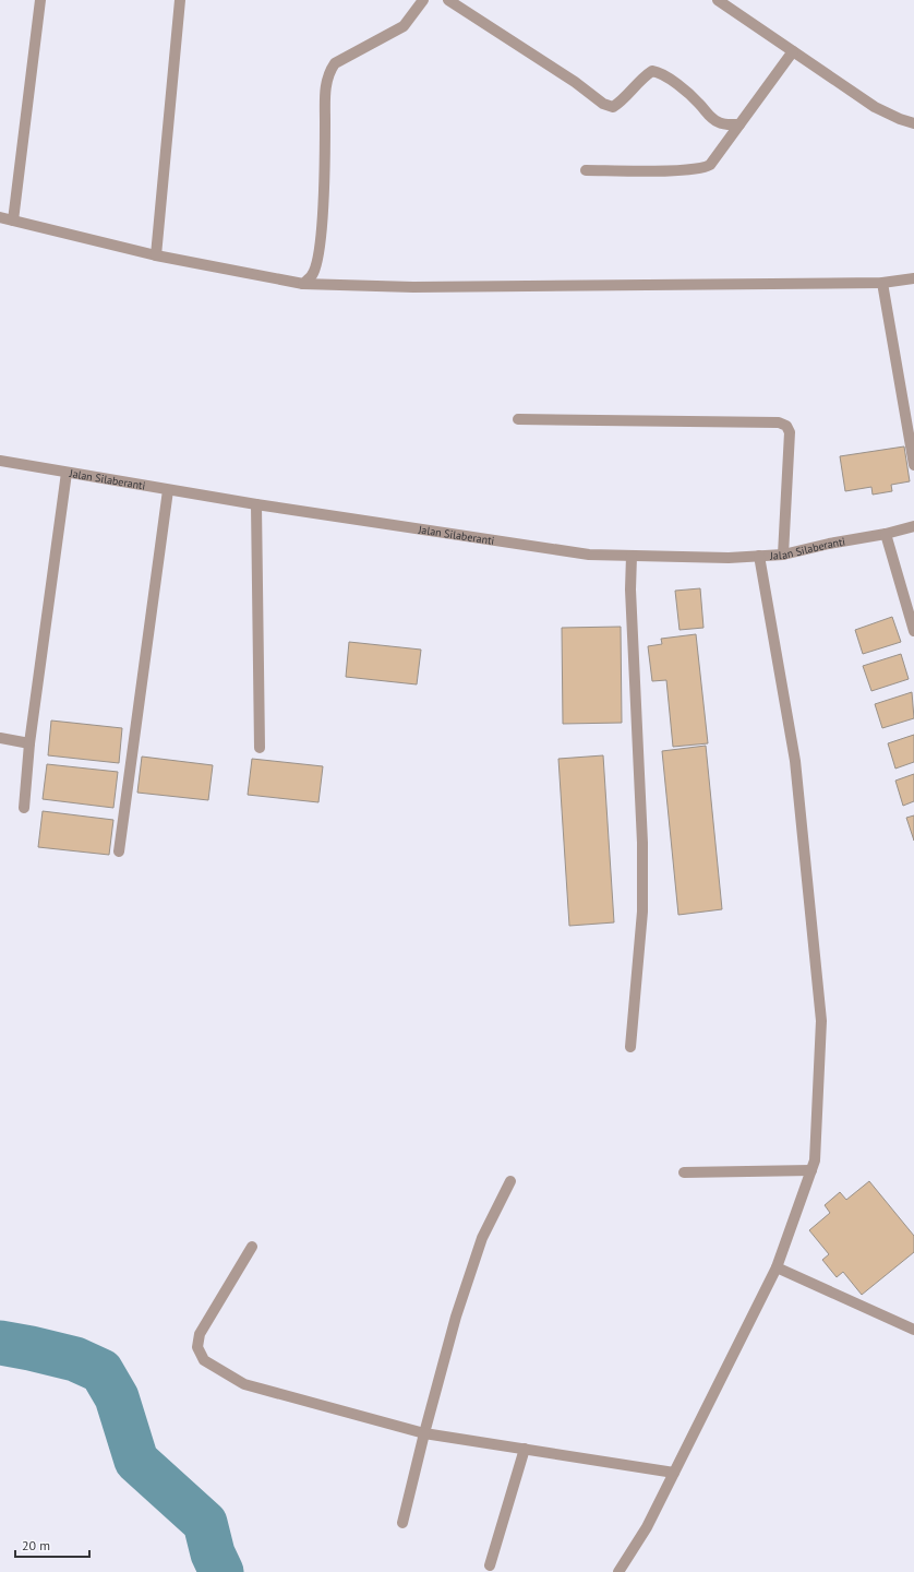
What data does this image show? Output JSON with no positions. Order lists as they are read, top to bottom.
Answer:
{
  "streets": {
    "street": ["Jalan Silaberanti"]
  },
  "scale_bar": "20 m"
}
